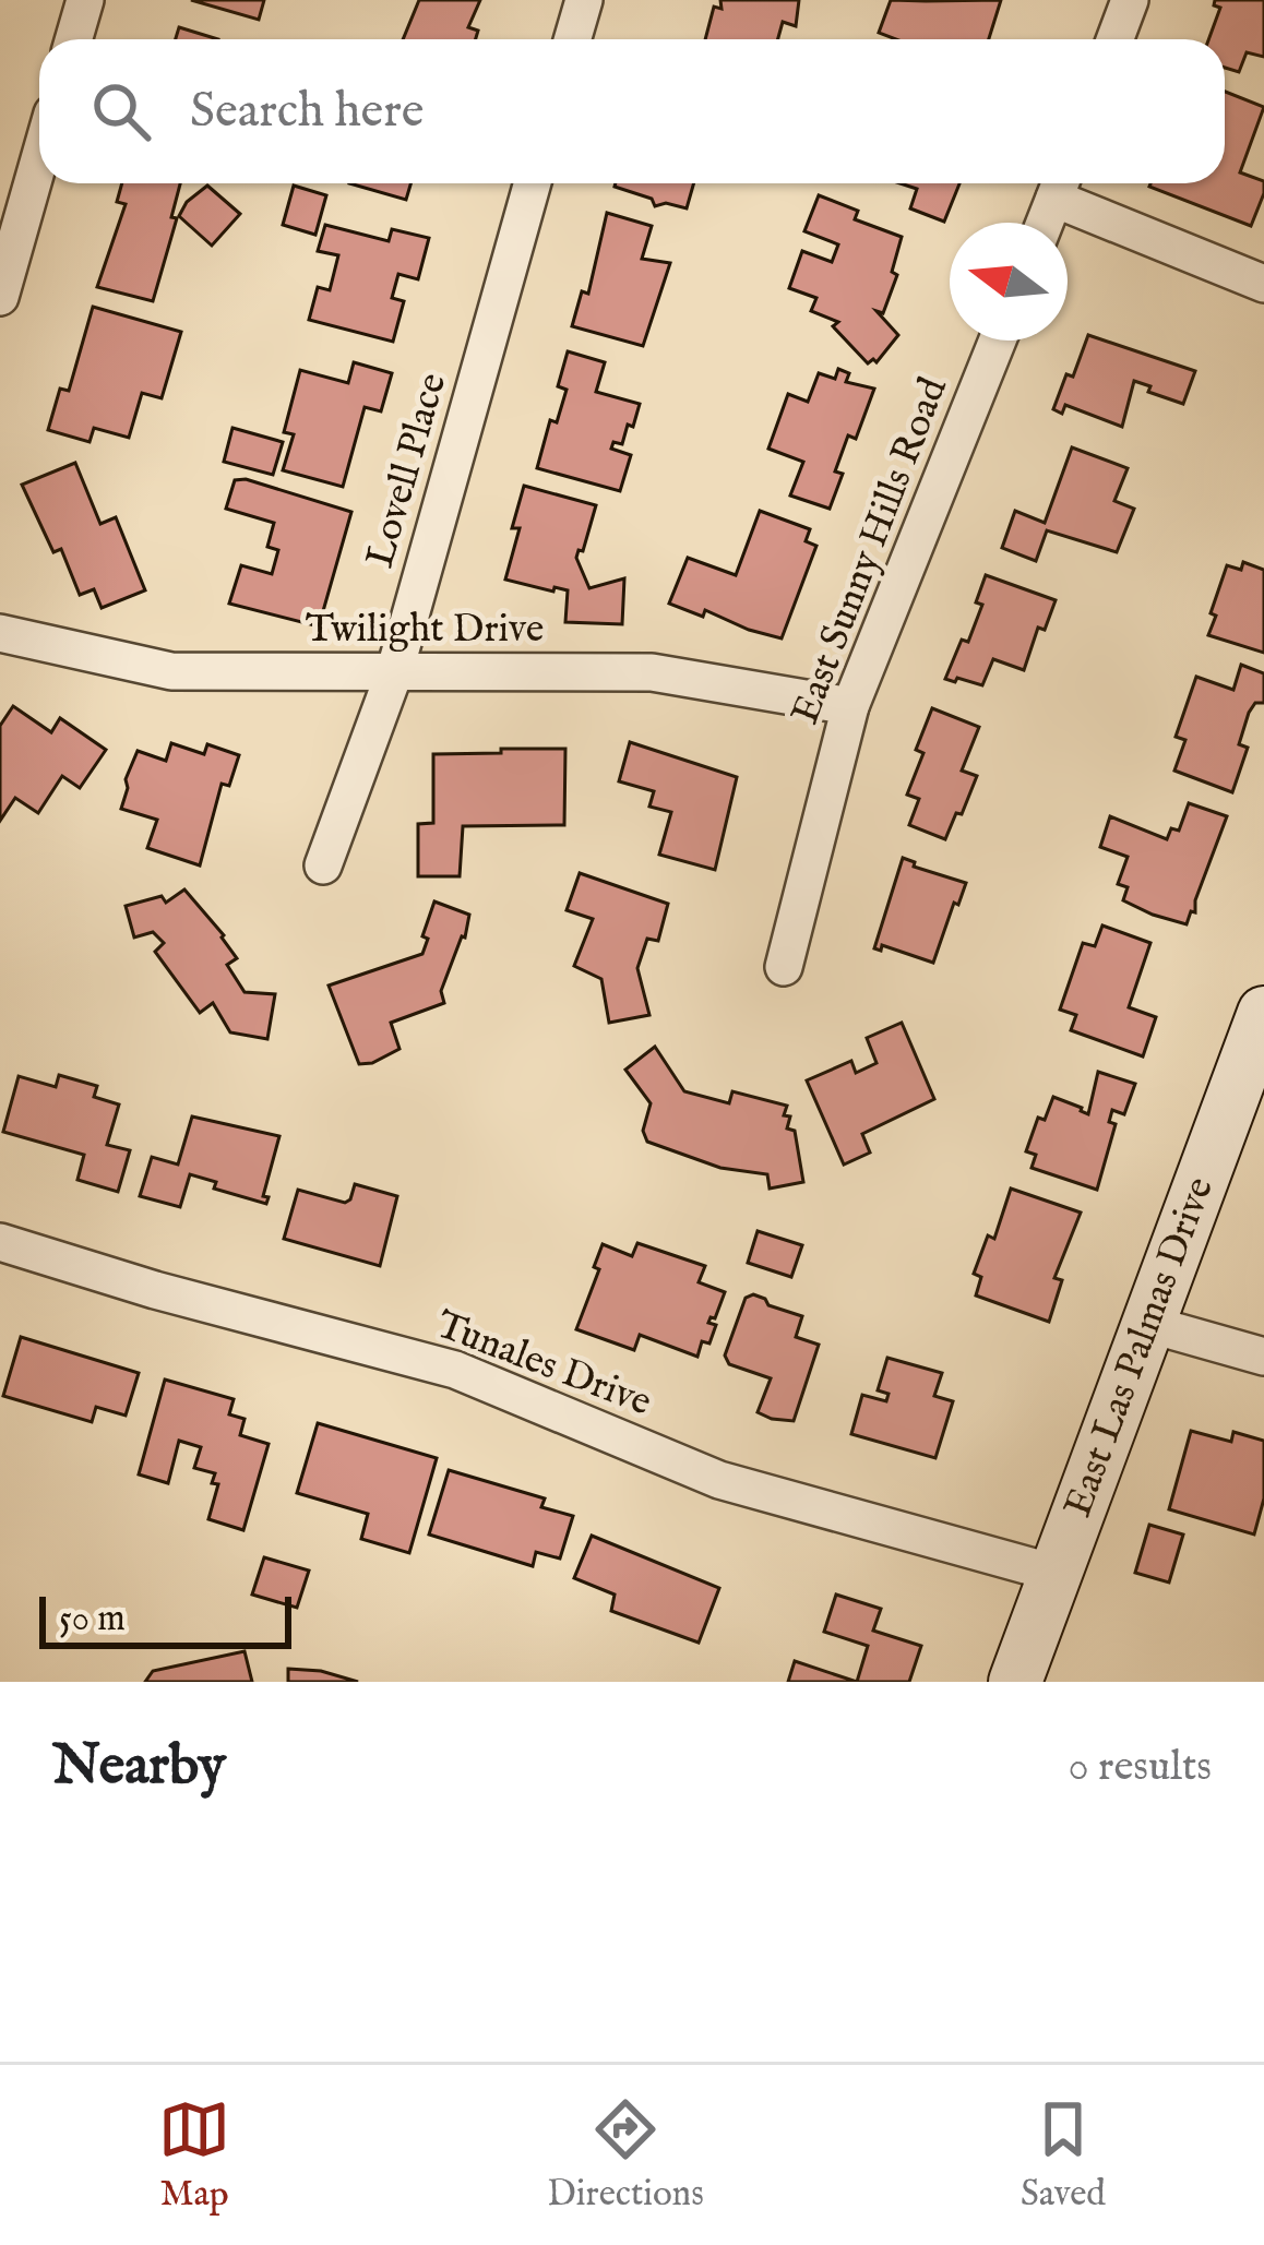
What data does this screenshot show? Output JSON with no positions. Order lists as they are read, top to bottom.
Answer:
{
  "streets": {
    "street": [
      "Lovell Place",
      "East Sunny Hills Road",
      "Twilight Drive",
      "East Las Palmas Drive",
      "Tunales Drive"
    ]
  },
  "crossings": [
    ["Lovell Place", "Twilight Drive"],
    ["East Sunny Hills Road", "Twilight Drive"],
    ["East Las Palmas Drive", "Tunales Drive"]
  ],
  "scale_bar": "50 m",
  "north": "left",
  "page": {
    "search": "Search here",
    "scale": "50 m",
    "heading": ["Nearby", "0 results"],
    "nav": ["Map", "Directions", "Saved"]
  }
}
